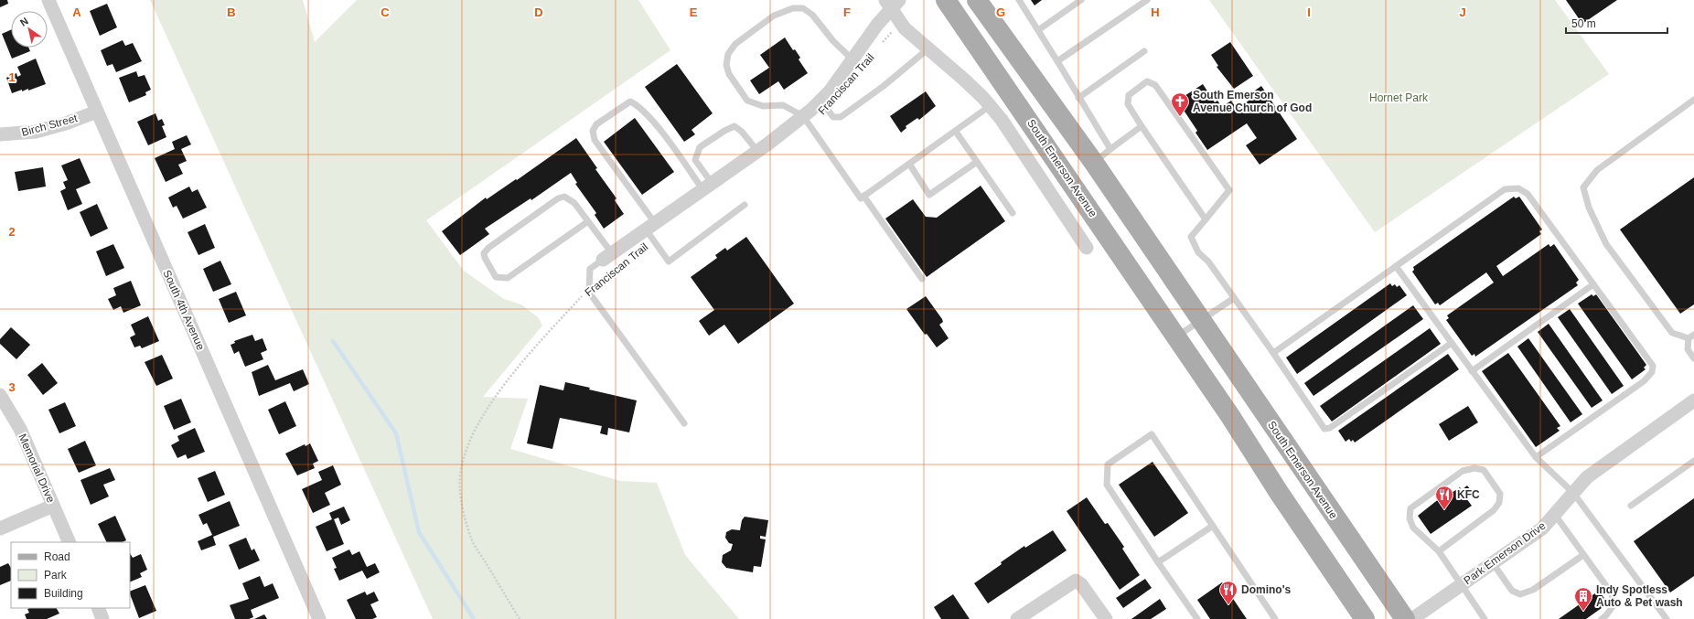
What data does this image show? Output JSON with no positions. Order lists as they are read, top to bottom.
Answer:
{
  "streets": {
    "main road": ["South Emerson Avenue"],
    "street": [
      "Birch Street",
      "South 4th Avenue",
      "Memorial Drive",
      "Park Emerson Drive"
    ],
    "path": ["Franciscan Trail"]
  },
  "crossings": [
    ["Franciscan Trail", "South Emerson Avenue"],
    ["Birch Street", "South 4th Avenue"]
  ],
  "parks": ["Hornet Park"],
  "places": {
    "church": ["South Emerson Avenue Church of God"],
    "restaurant": ["KFC", "Domino's"],
    "building": ["Indy Spotless Auto & Pet wash"]
  },
  "legend": ["Road", "Park", "Building"],
  "scale_bar": "50 m",
  "north": "top left",
  "grid": {
    "columns": [
      "A",
      "B",
      "C",
      "D",
      "E",
      "F",
      "G",
      "H",
      "I",
      "J"
    ],
    "rows": ["1", "2", "3"]
  }
}
